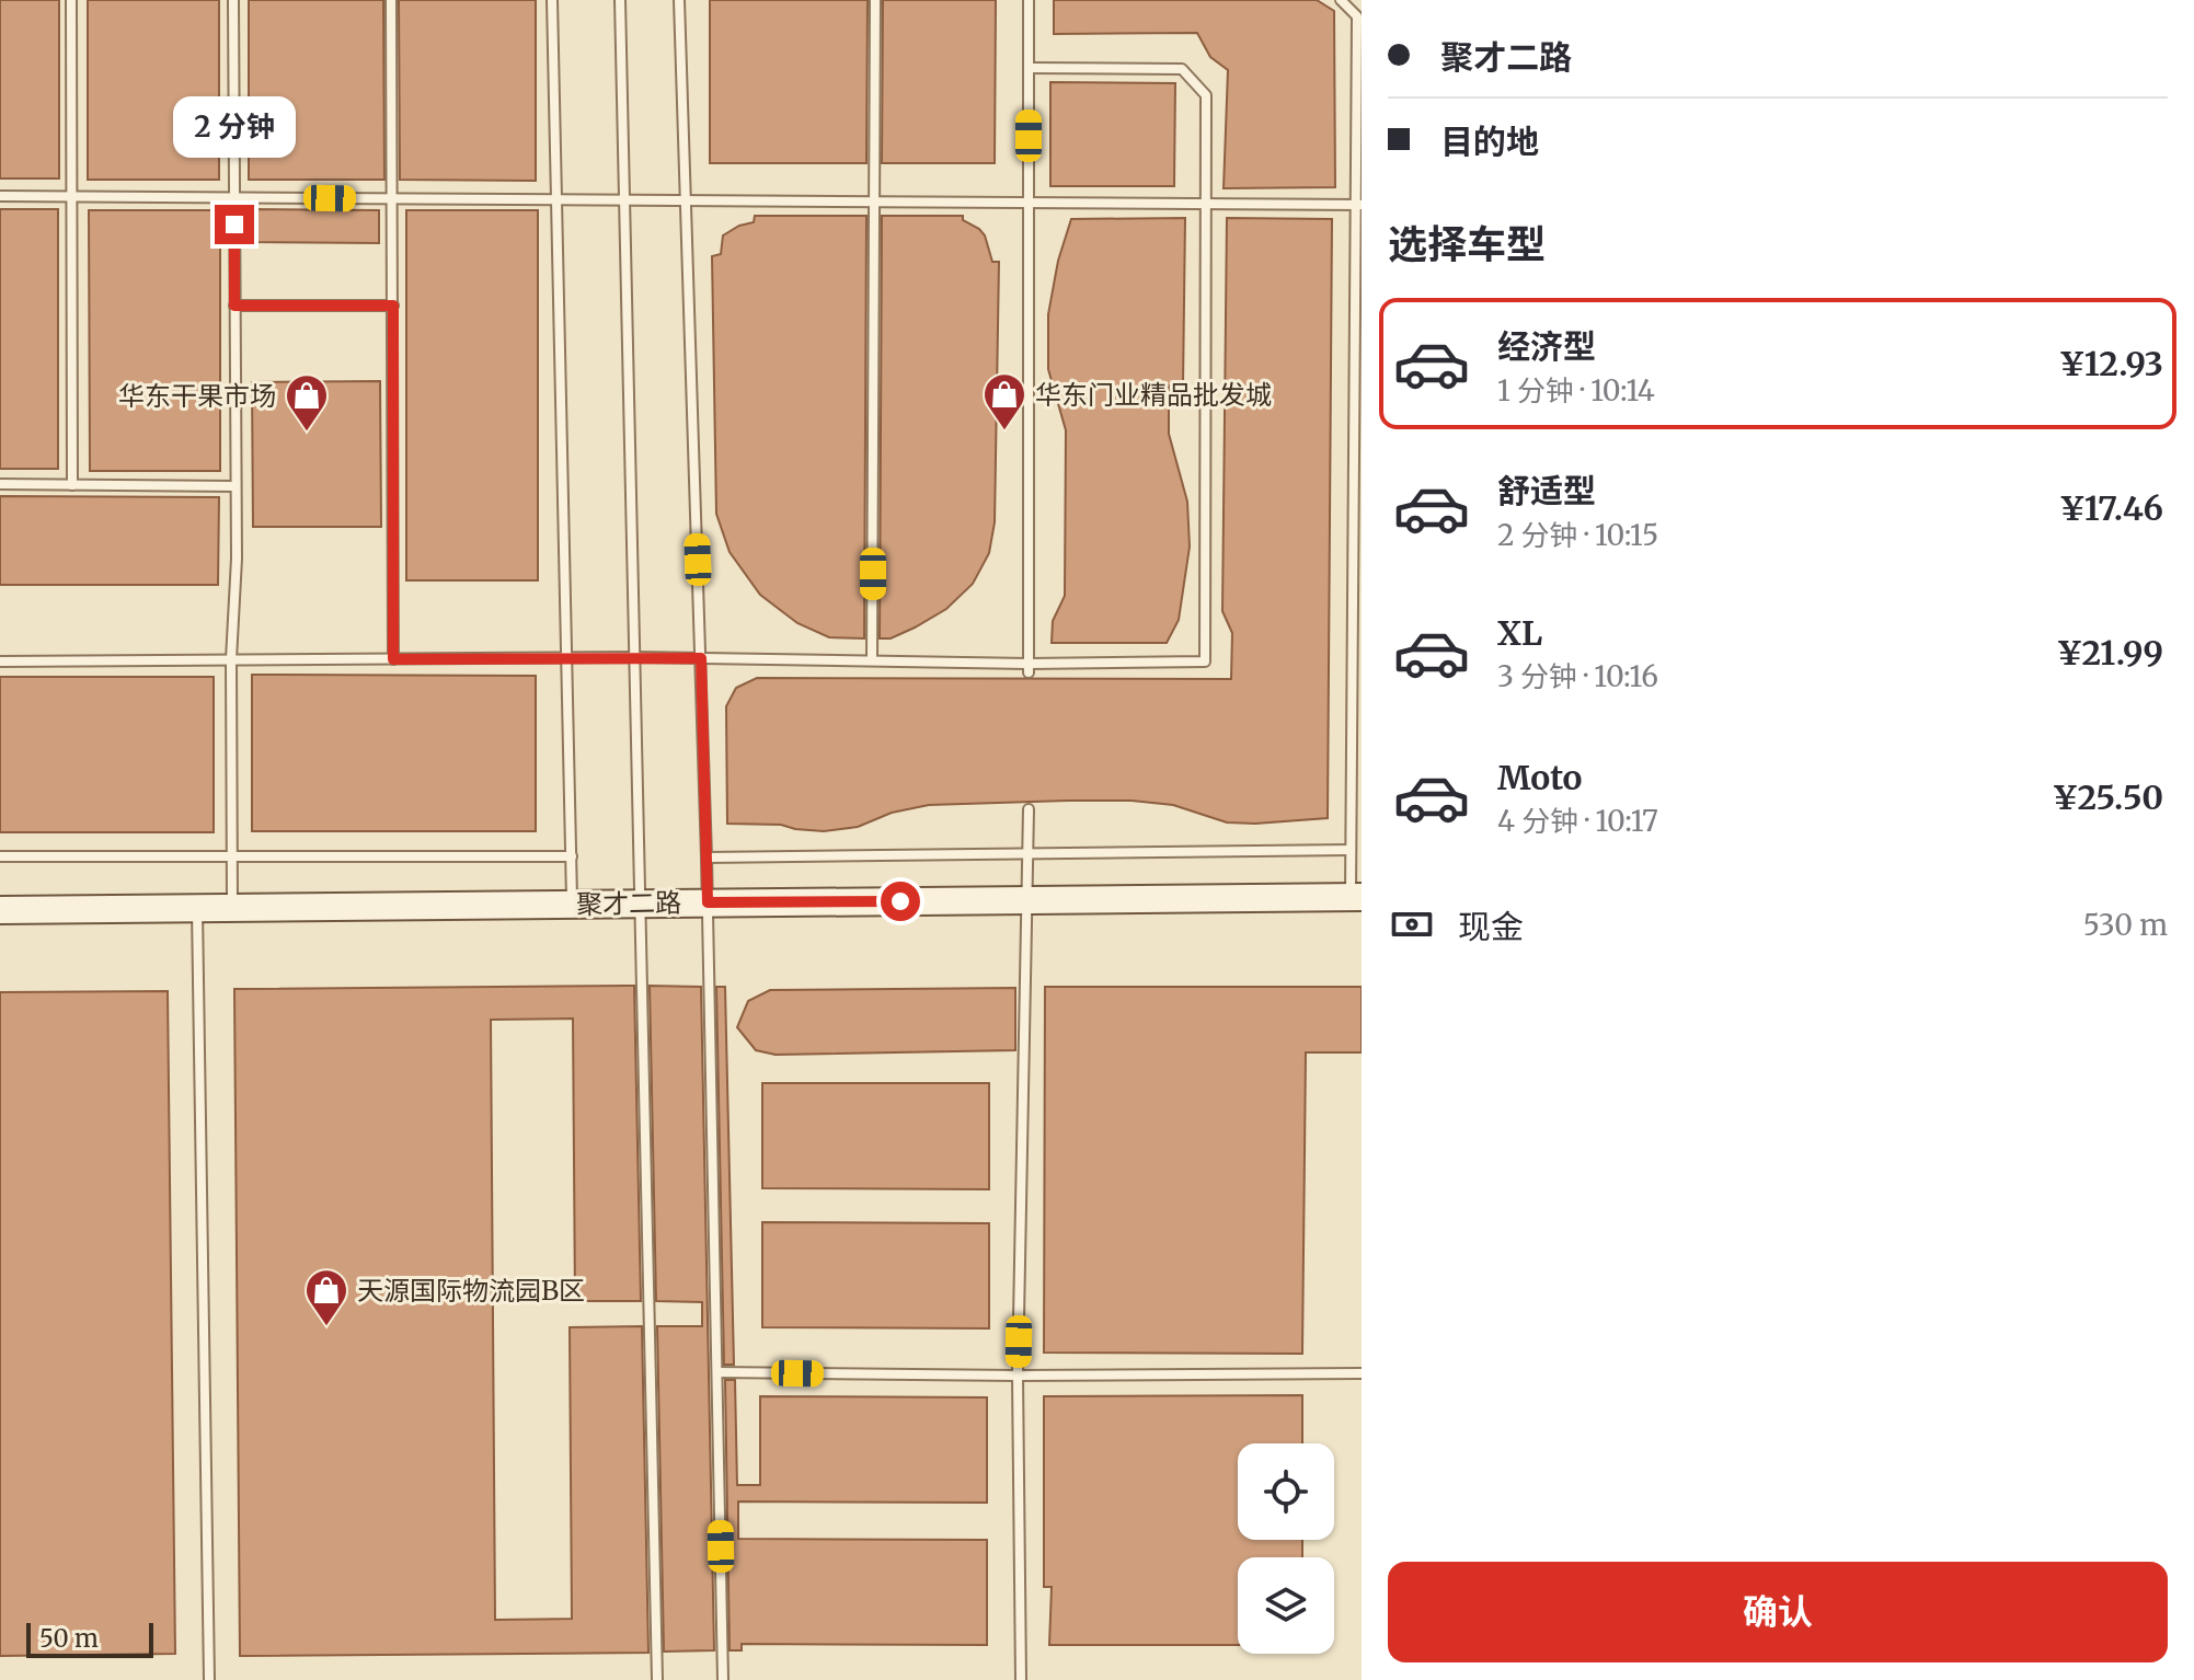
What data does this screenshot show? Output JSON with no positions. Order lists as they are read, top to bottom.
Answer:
{
  "streets": {
    "street": ["聚才二路"]
  },
  "places": {
    "shop": ["华东门业精品批发城", "华东干果市场", "天源国际物流园B区"]
  },
  "scale_bar": "50 m",
  "page": {
    "banner": ["聚才二路", "目的地"],
    "bubble": "2 分钟",
    "heading": "选择车型",
    "list": [
      {
        "name": "经济型",
        "note": "1 分钟 · 10:14",
        "value": "¥12.93"
      },
      {
        "name": "舒适型",
        "note": "2 分钟 · 10:15",
        "value": "¥17.46"
      },
      {
        "name": "XL",
        "note": "3 分钟 · 10:16",
        "value": "¥21.99"
      },
      {
        "name": "Moto",
        "note": "4 分钟 · 10:17",
        "value": "¥25.50"
      }
    ],
    "pay": ["现金", "530 m"],
    "buttons": "确认",
    "scale": "50 m"
  }
}
